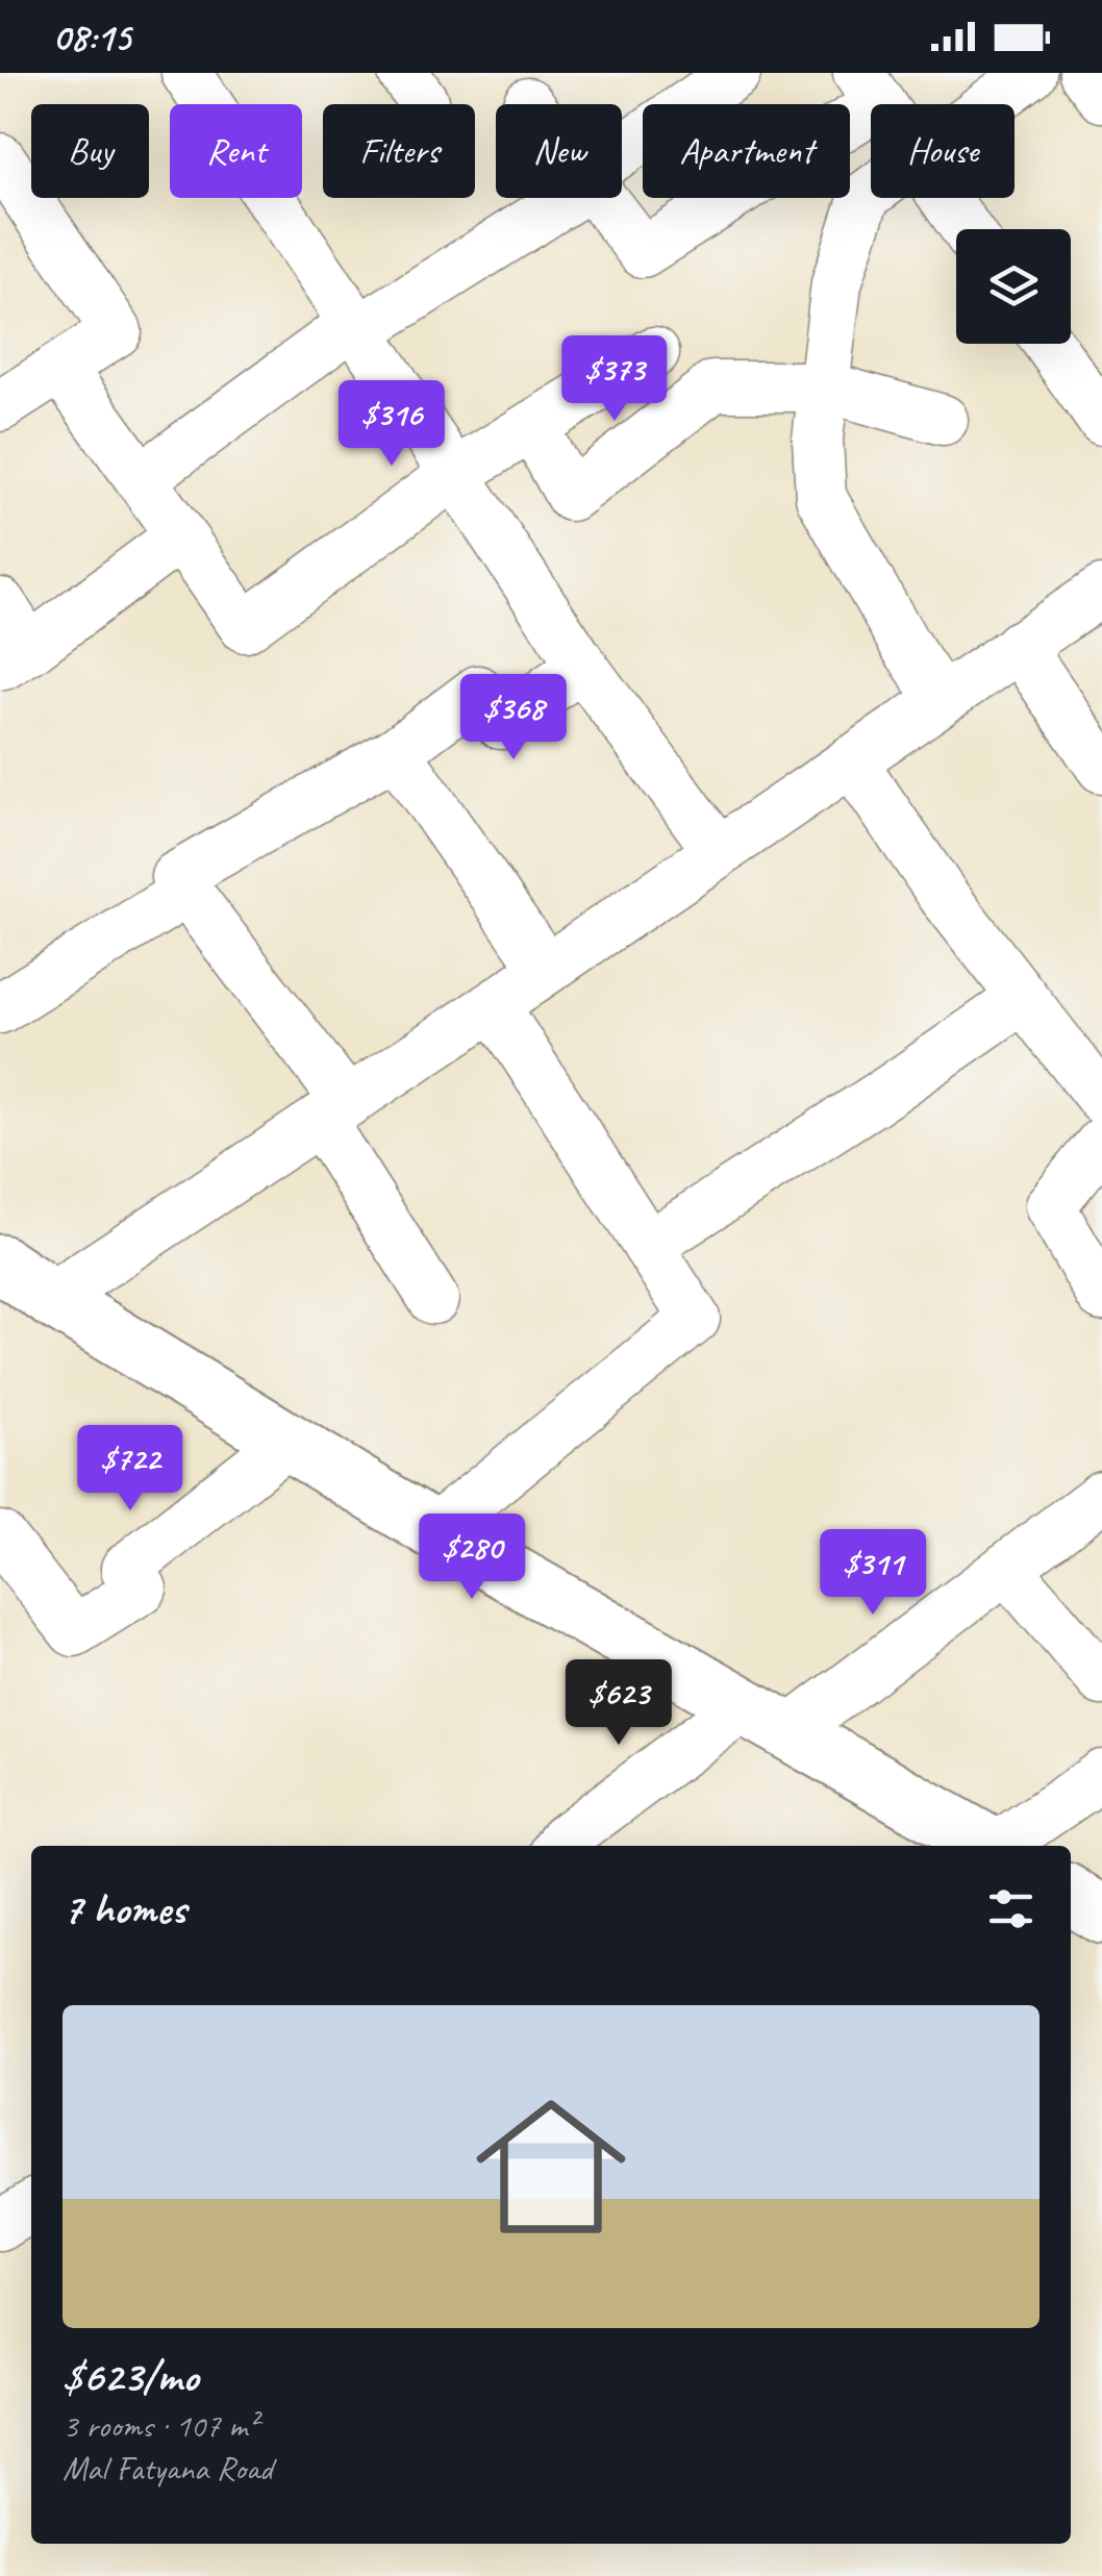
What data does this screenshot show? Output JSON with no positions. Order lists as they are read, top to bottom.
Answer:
{
  "page": {
    "status": "08:15",
    "chip": [
      "Buy",
      "Rent",
      "Filters",
      "New",
      "Apartment",
      "House"
    ],
    "price": [
      "$373",
      "$316",
      "$368",
      "$722",
      "$280",
      "$311",
      "$623"
    ],
    "heading": "7 homes",
    "list": [
      {
        "name": "$623/mo",
        "note": "3 rooms · 107 m² · Mal Fatyana Road"
      }
    ]
  }
}
